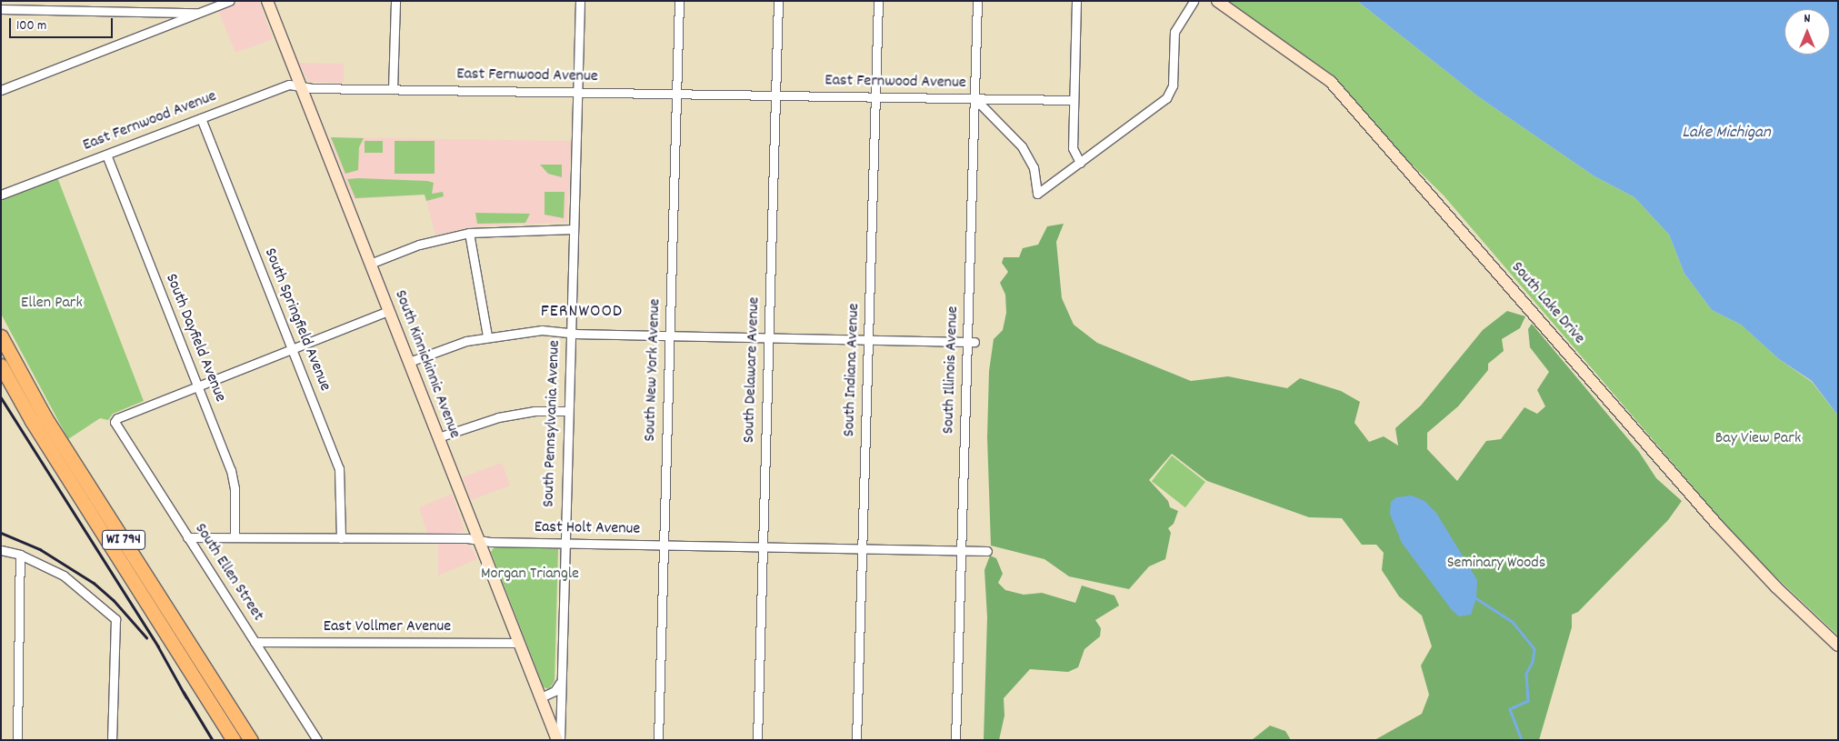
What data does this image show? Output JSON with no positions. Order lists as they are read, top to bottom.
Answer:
{
  "streets": {
    "main road": ["WI 794"],
    "street": [
      "East Fernwood Avenue",
      "South Lake Drive",
      "South Springfield Avenue",
      "South Dayfield Avenue",
      "South Kinnickinnic Avenue",
      "South New York Avenue",
      "South Delaware Avenue",
      "South Indiana Avenue",
      "South Illinois Avenue",
      "South Pennsylvania Avenue",
      "East Holt Avenue",
      "South Ellen Street",
      "East Vollmer Avenue"
    ]
  },
  "crossings": [
    ["East Fernwood Avenue", "South Springfield Avenue"],
    ["East Fernwood Avenue", "South Dayfield Avenue"],
    ["East Fernwood Avenue", "South Kinnickinnic Avenue"],
    ["East Fernwood Avenue", "South New York Avenue"],
    ["East Fernwood Avenue", "South Delaware Avenue"],
    ["East Fernwood Avenue", "South Indiana Avenue"],
    ["East Fernwood Avenue", "South Illinois Avenue"],
    ["East Fernwood Avenue", "South Pennsylvania Avenue"],
    ["South Springfield Avenue", "East Holt Avenue"],
    ["South Dayfield Avenue", "East Holt Avenue"],
    ["South Dayfield Avenue", "South Ellen Street"],
    ["South Kinnickinnic Avenue", "South Pennsylvania Avenue"],
    ["South Kinnickinnic Avenue", "East Holt Avenue"],
    ["South Kinnickinnic Avenue", "East Vollmer Avenue"],
    ["South New York Avenue", "East Holt Avenue"],
    ["South Delaware Avenue", "East Holt Avenue"],
    ["South Indiana Avenue", "East Holt Avenue"],
    ["South Illinois Avenue", "East Holt Avenue"],
    ["South Pennsylvania Avenue", "East Holt Avenue"],
    ["East Holt Avenue", "South Ellen Street"],
    ["South Ellen Street", "East Vollmer Avenue"]
  ],
  "districts": ["FERNWOOD"],
  "water": ["Lake Michigan"],
  "parks": [
    "Ellen Park",
    "Bay View Park",
    "Seminary Woods",
    "Morgan Triangle"
  ],
  "scale_bar": "100 m",
  "north": "top"
}
